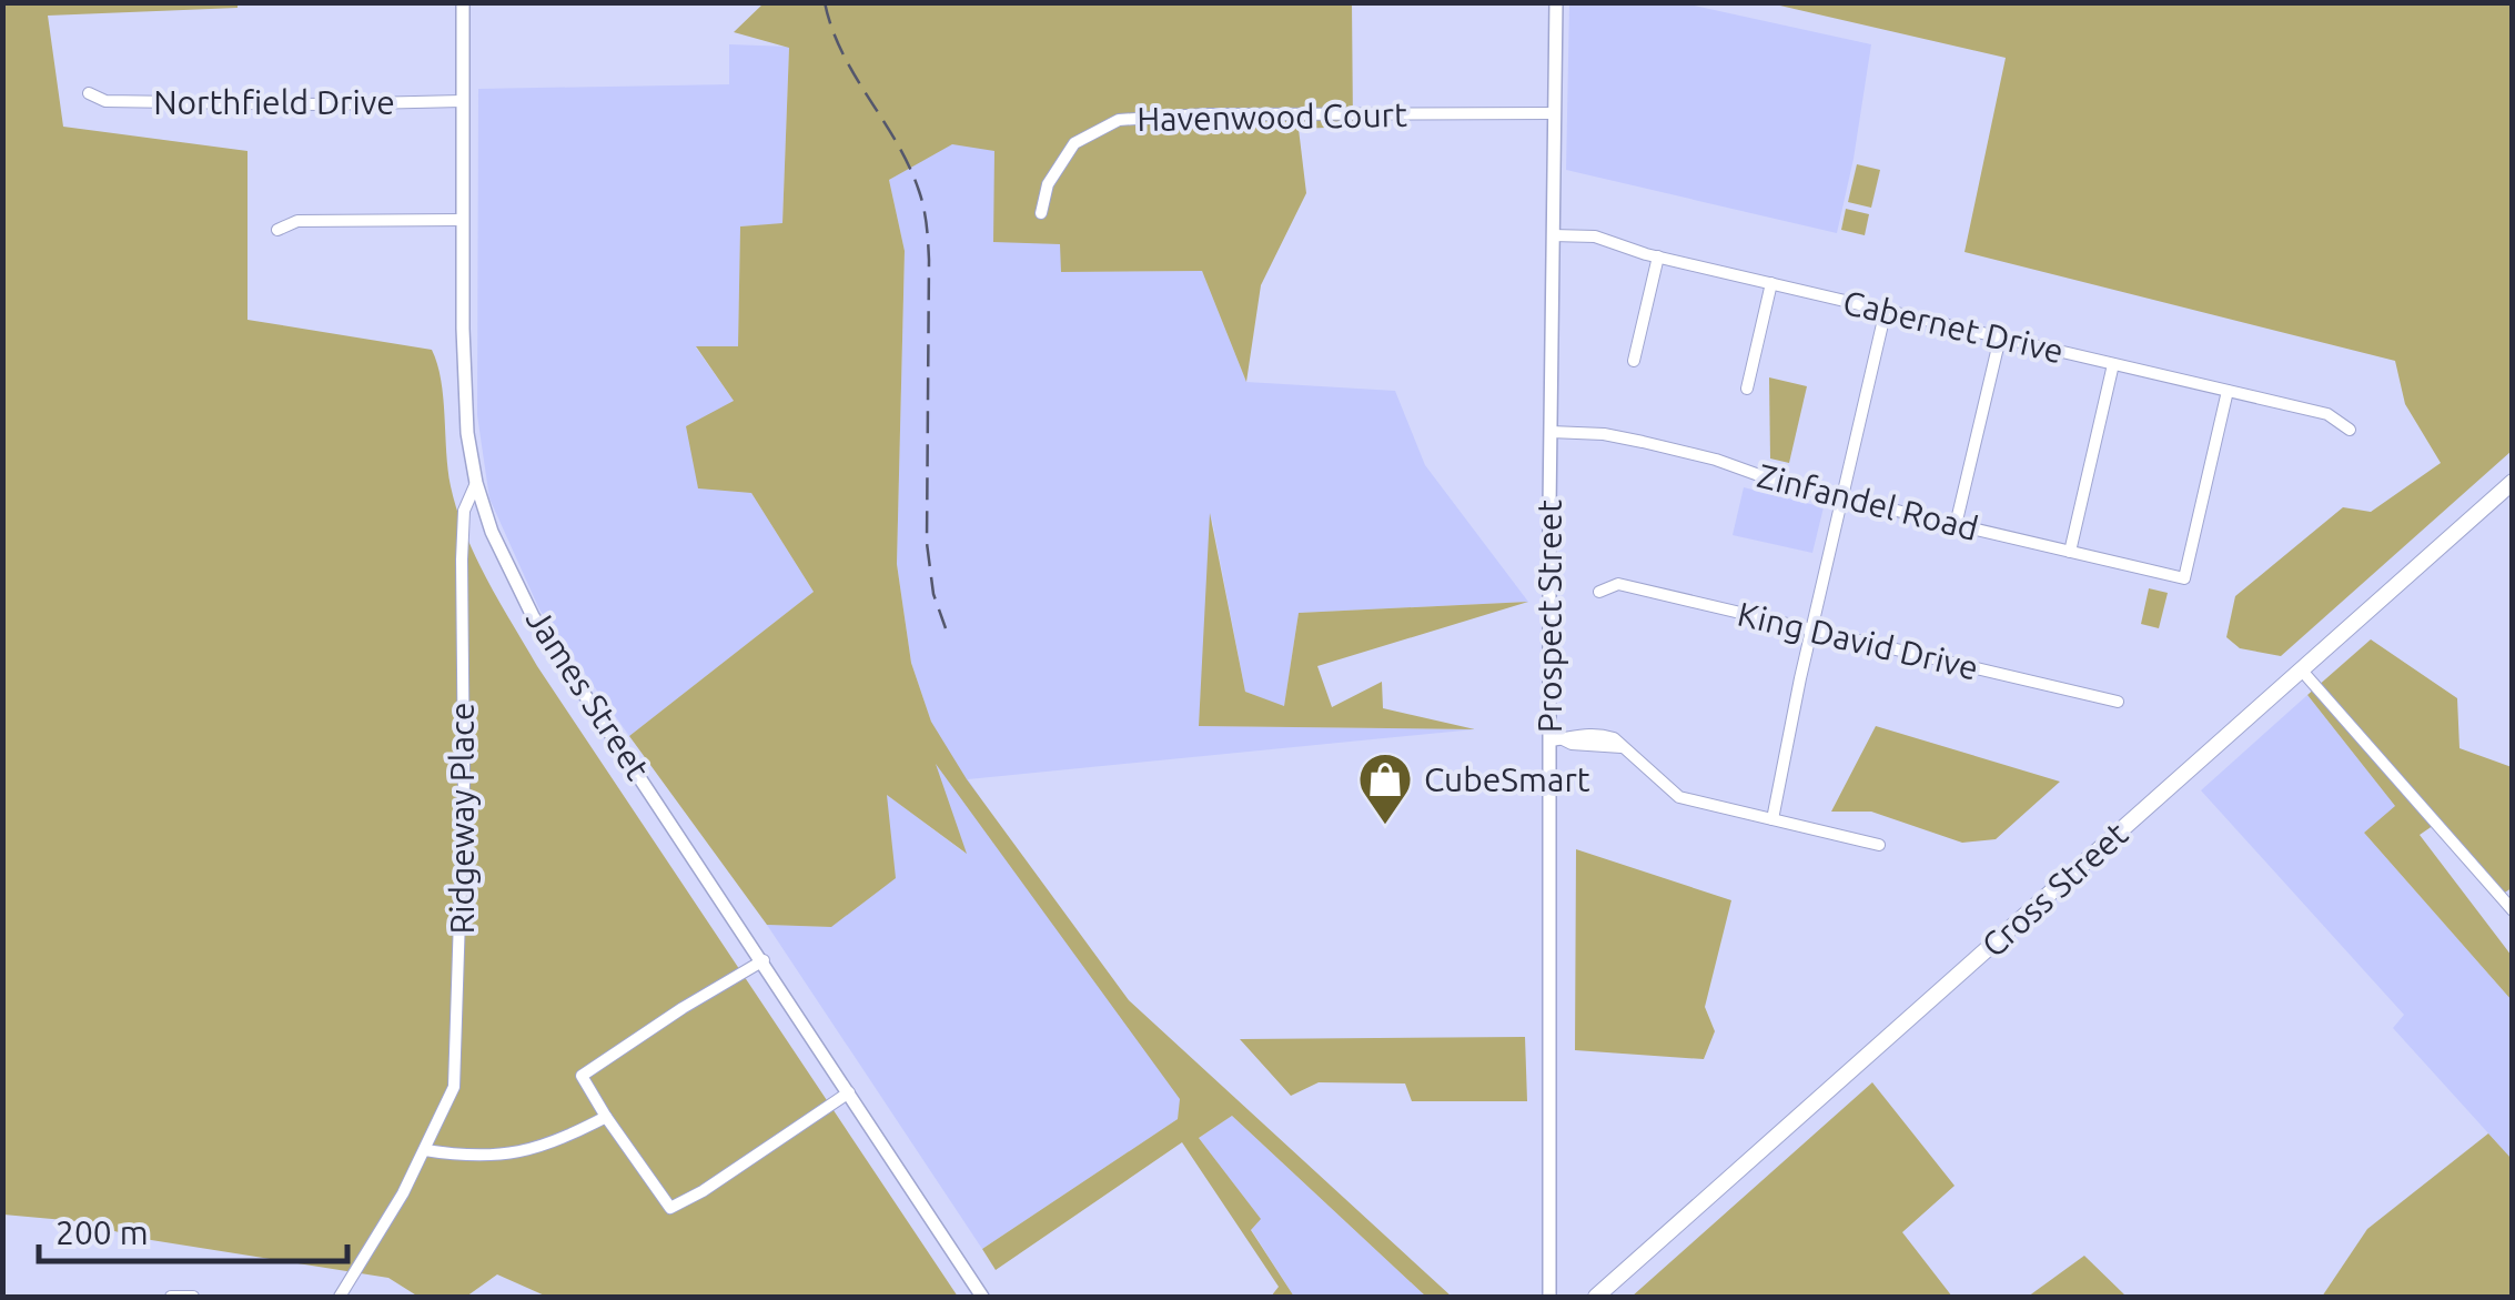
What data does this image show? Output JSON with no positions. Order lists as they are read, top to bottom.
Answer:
{
  "streets": {
    "main road": ["Cross Street"],
    "street": [
      "Northfield Drive",
      "Havenwood Court",
      "Cabernet Drive",
      "Zinfandel Road",
      "Prospect Street",
      "King David Drive",
      "James Street",
      "Ridgeway Place"
    ]
  },
  "crossings": [
    ["Northfield Drive", "James Street"],
    ["Havenwood Court", "Prospect Street"],
    ["Cabernet Drive", "Zinfandel Road"],
    ["Cabernet Drive", "Prospect Street"],
    ["Zinfandel Road", "Prospect Street"],
    ["James Street", "Ridgeway Place"]
  ],
  "places": {
    "shop": ["CubeSmart"]
  },
  "scale_bar": "200 m"
}
